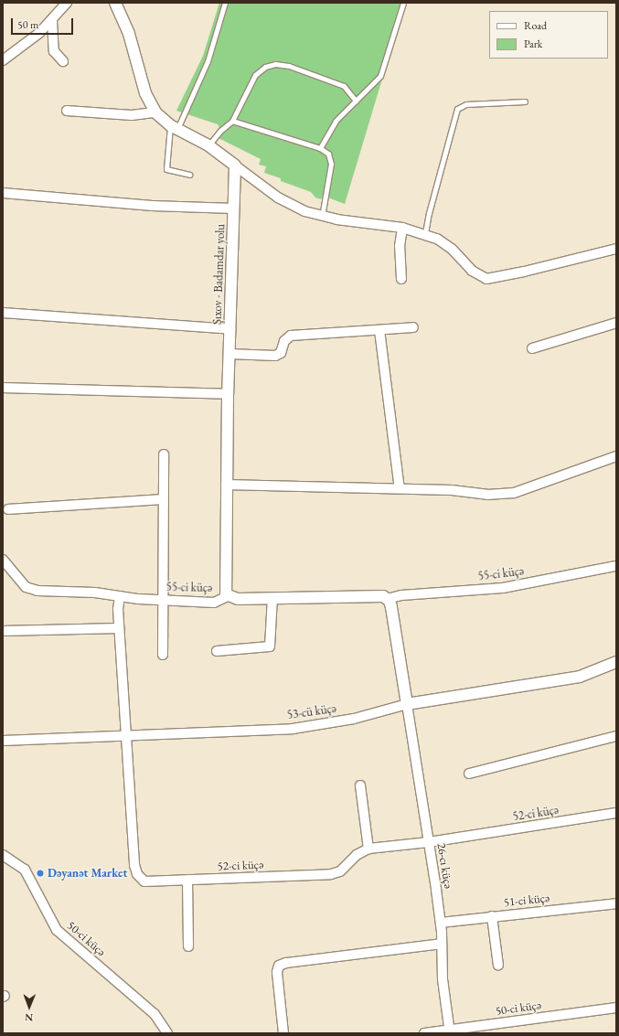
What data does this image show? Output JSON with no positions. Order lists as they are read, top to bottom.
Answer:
{
  "streets": {
    "street": [
      "Şıxov - Badamdar yolu",
      "55-ci küçə",
      "53-cü küçə",
      "52-ci küçə",
      "26-cı küçə",
      "51-ci küçə",
      "50-ci küçə"
    ]
  },
  "crossings": [
    ["Şıxov - Badamdar yolu", "55-ci küçə"],
    ["55-ci küçə", "52-ci küçə"],
    ["53-cü küçə", "52-ci küçə"],
    ["53-cü küçə", "26-cı küçə"],
    ["52-ci küçə", "26-cı küçə"],
    ["26-cı küçə", "51-ci küçə"],
    ["26-cı küçə", "50-ci küçə"]
  ],
  "places": ["Dəyanət Market"],
  "legend": ["Road", "Park"],
  "scale_bar": "50 m",
  "north": "bottom"
}
